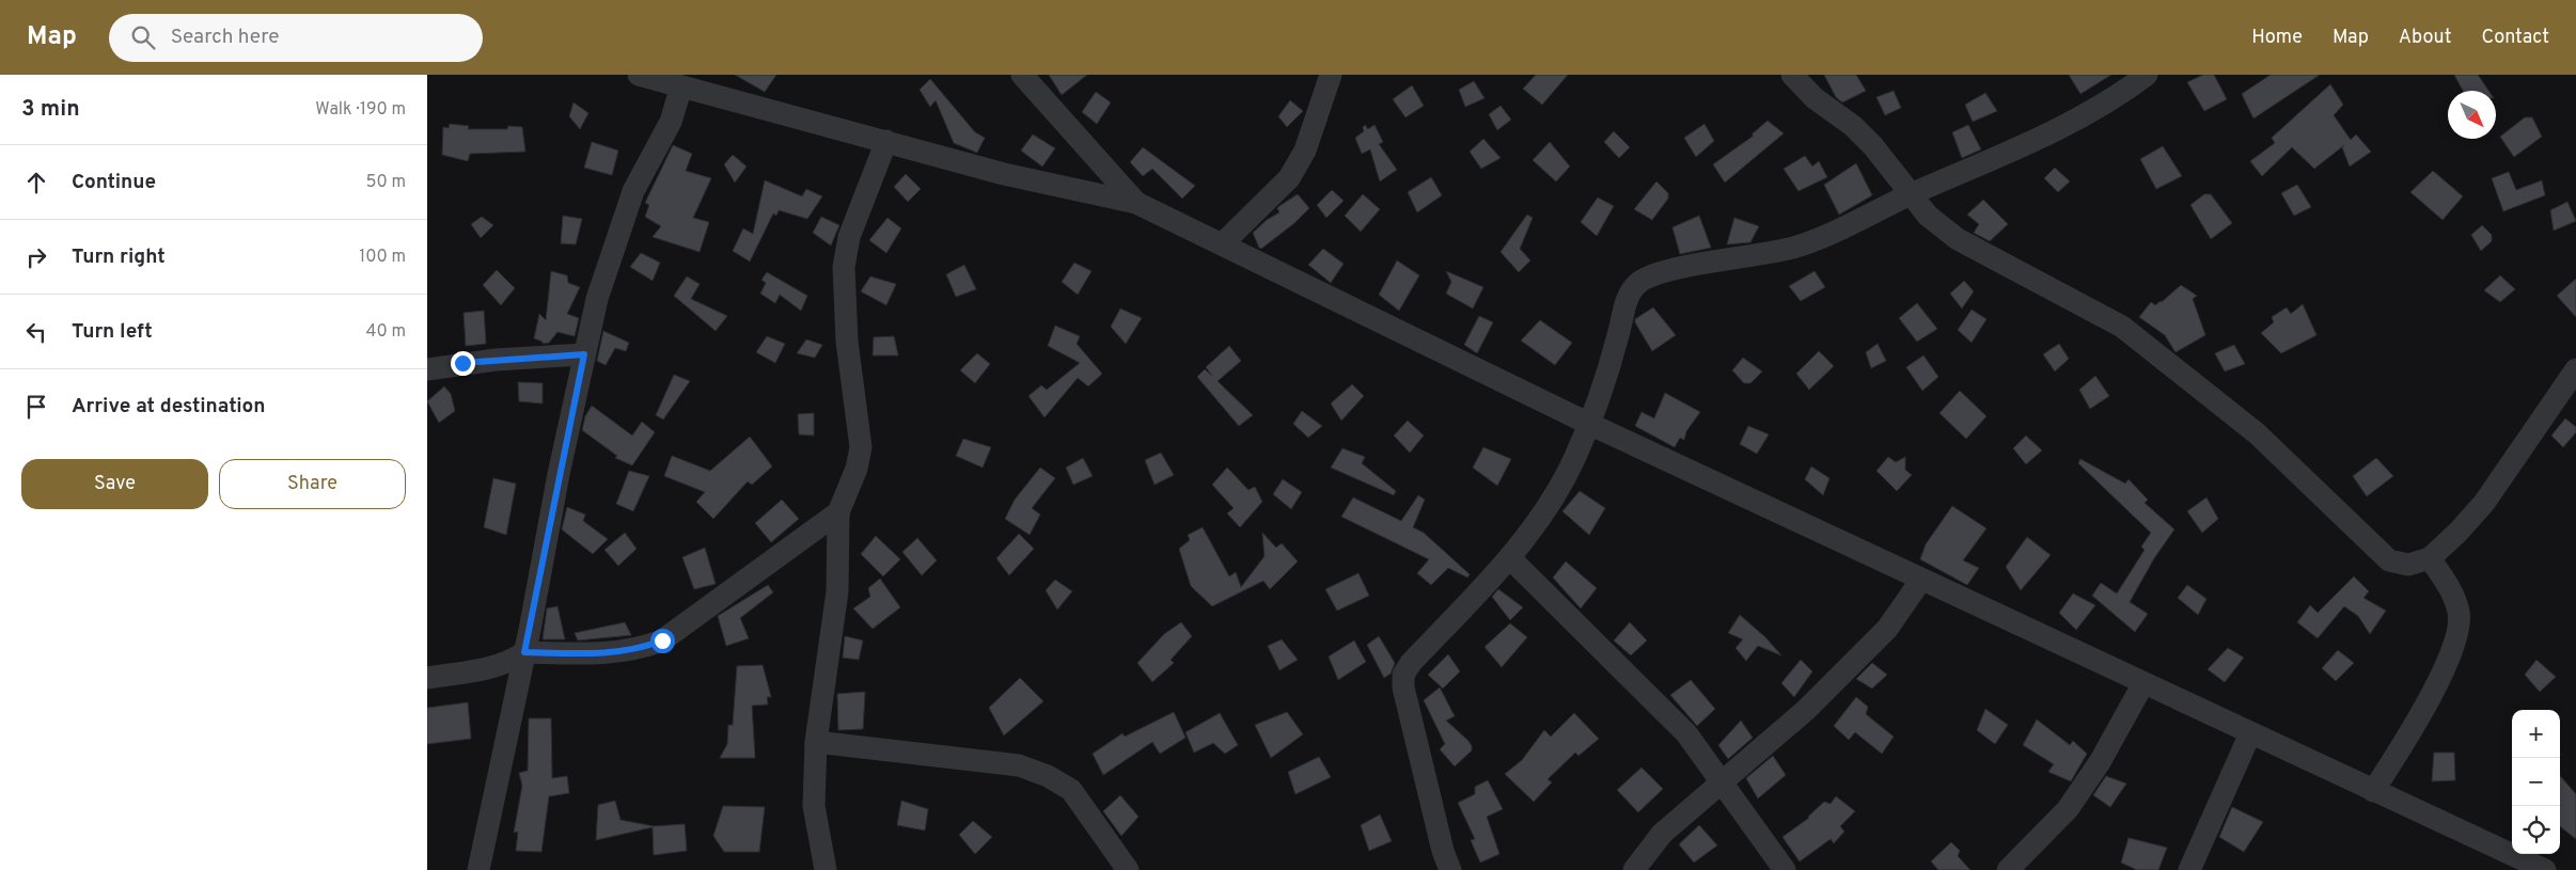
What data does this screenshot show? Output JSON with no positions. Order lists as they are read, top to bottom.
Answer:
{
  "north": "bottom right",
  "page": {
    "header": "Map",
    "search": "Search here",
    "nav": [
      "Home",
      "Map",
      "About",
      "Contact"
    ],
    "heading": ["3 min", "Walk · 190 m"],
    "list": [
      ["Continue", "50 m"],
      ["Turn right", "100 m"],
      ["Turn left", "40 m"],
      "Arrive at destination"
    ],
    "buttons": ["Save", "Share"],
    "map_buttons": ["+", "−"]
  }
}
